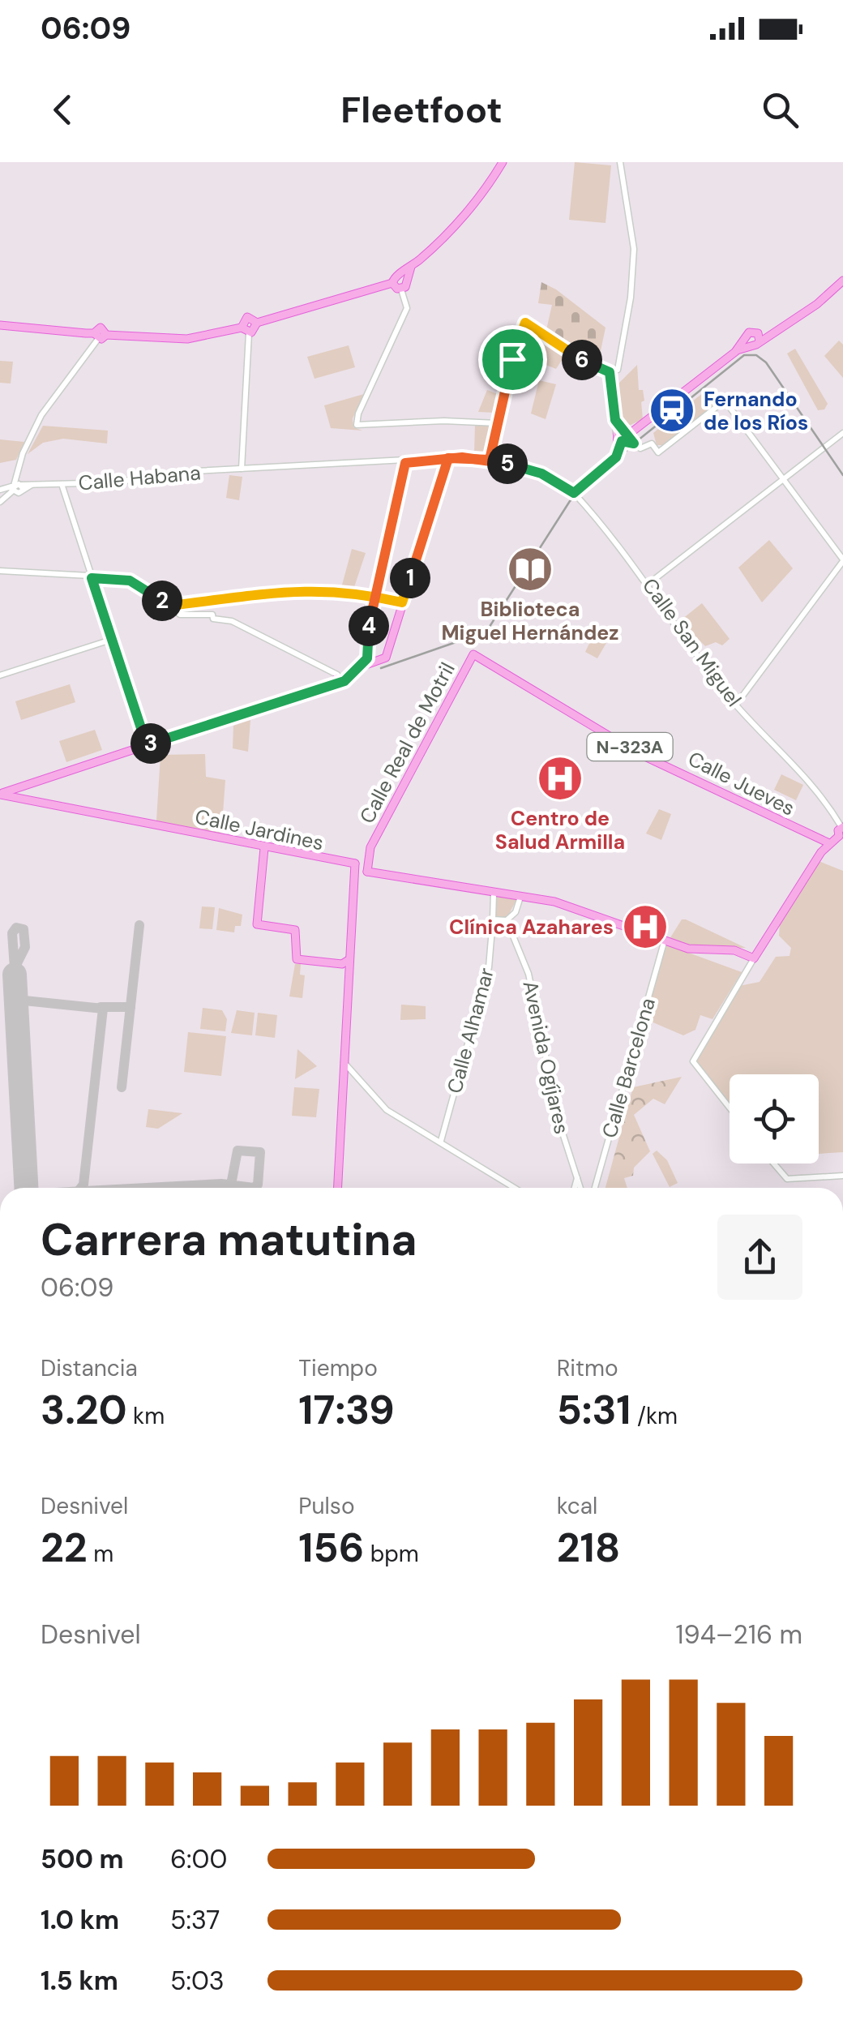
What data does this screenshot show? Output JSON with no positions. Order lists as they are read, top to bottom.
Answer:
{
  "streets": {
    "main road": [
      "Calle Real de Motril",
      "N-323A",
      "Calle Jueves",
      "Calle Jardines"
    ],
    "street": [
      "Calle Habana",
      "Calle San Miguel",
      "Calle Alhamar",
      "Avenida Ogíjares",
      "Calle Barcelona"
    ]
  },
  "crossings": [
    ["Calle Real de Motril", "N-323A"],
    ["Calle Real de Motril", "Calle Jueves"],
    ["Calle Real de Motril", "Calle Jardines"],
    ["N-323A", "Calle Jardines"]
  ],
  "places": {
    "station": ["Fernando de los Ríos"],
    "library": ["Biblioteca Miguel Hernández"],
    "hospital": ["Centro de Salud Armilla", "Clínica Azahares"]
  },
  "page": {
    "status": "06:09",
    "header": "Fleetfoot",
    "pins": [
      "6",
      "5",
      "1",
      "2",
      "4",
      "3"
    ],
    "heading": ["Carrera matutina", "06:09"],
    "stats": [
      ["Distancia", "3.20 km"],
      ["Tiempo", "17:39"],
      ["Ritmo", "5:31 /km"],
      ["Desnivel", "22 m"],
      ["Pulso", "156 bpm"],
      ["kcal", "218"]
    ],
    "chart": ["Desnivel", "194–216 m"],
    "list": [
      {
        "name": "500 m",
        "note": "6:00"
      },
      {
        "name": "1.0 km",
        "note": "5:37"
      },
      {
        "name": "1.5 km",
        "note": "5:03"
      }
    ]
  }
}
